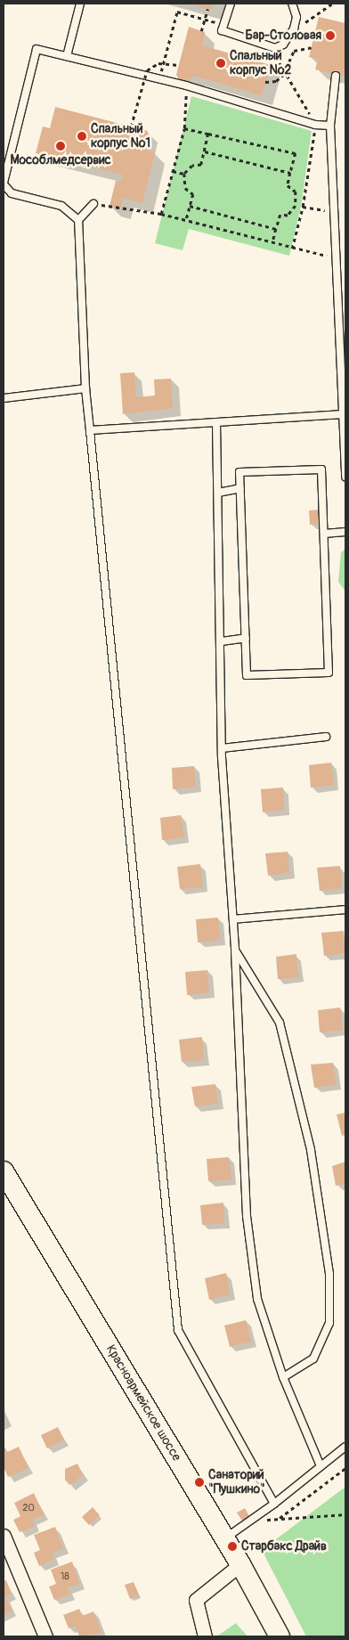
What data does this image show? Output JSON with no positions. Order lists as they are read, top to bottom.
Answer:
{
  "streets": {
    "main road": ["Красноармейское шоссе"]
  },
  "places": [
    "Бар-Столовая",
    "Спальный корпус №2",
    "Спальный корпус №1",
    "Мособлмедсервис",
    "Санаторий \"Пушкино\"",
    "Старбакс Драйв"
  ],
  "house_numbers": ["20", "18"]
}
